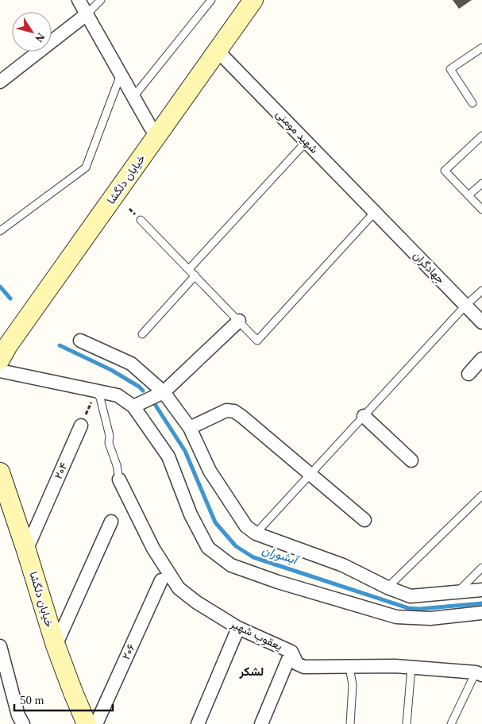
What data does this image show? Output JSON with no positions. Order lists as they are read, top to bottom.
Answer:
{
  "streets": {
    "main road": ["خیابان دلگشا"],
    "street": [
      "شهید مومنی",
      "جهادگران",
      "۲۰۴",
      "یعقوب شهیر",
      "۲۰۶"
    ]
  },
  "crossings": [
    ["شهید مومنی", "خیابان دلگشا"],
    ["شهید مومنی", "جهادگران"],
    ["خیابان دلگشا", "۲۰۴"]
  ],
  "districts": ["لشکر"],
  "water": ["آبشوران"],
  "scale_bar": "50 m",
  "north": "bottom right"
}
